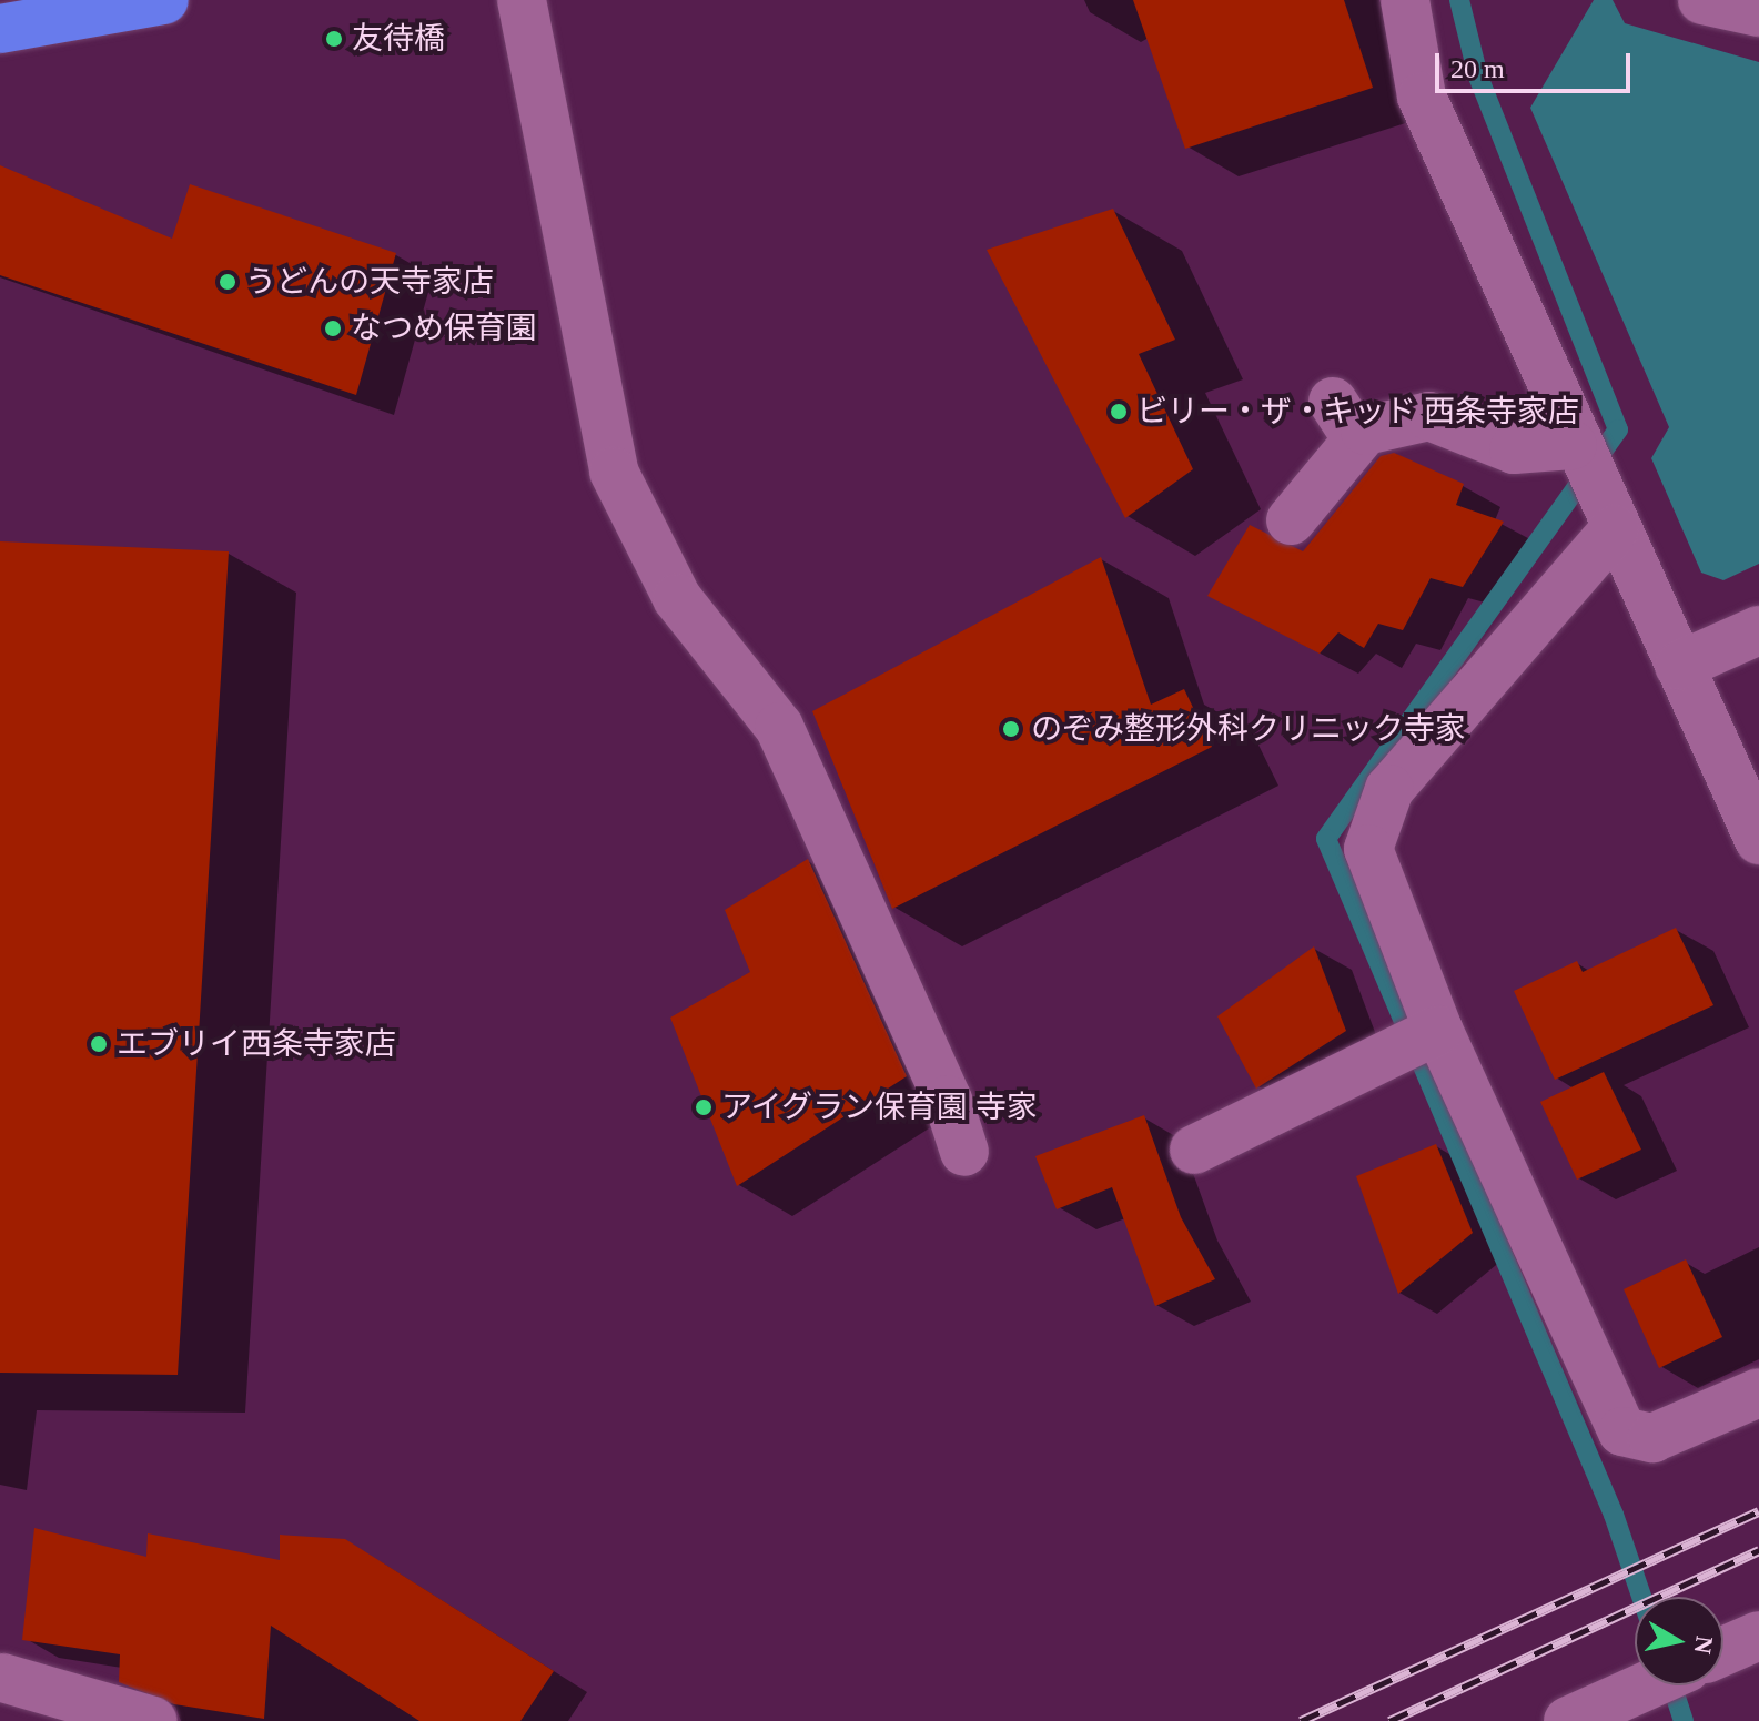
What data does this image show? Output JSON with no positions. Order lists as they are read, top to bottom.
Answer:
{
  "places": [
    "友待橋",
    "うどんの天寺家店",
    "なつめ保育園",
    "ビリー・ザ・キッド 西条寺家店",
    "のぞみ整形外科クリニック寺家",
    "エブリイ西条寺家店",
    "アイグラン保育園 寺家"
  ],
  "scale_bar": "20 m",
  "north": "right"
}
